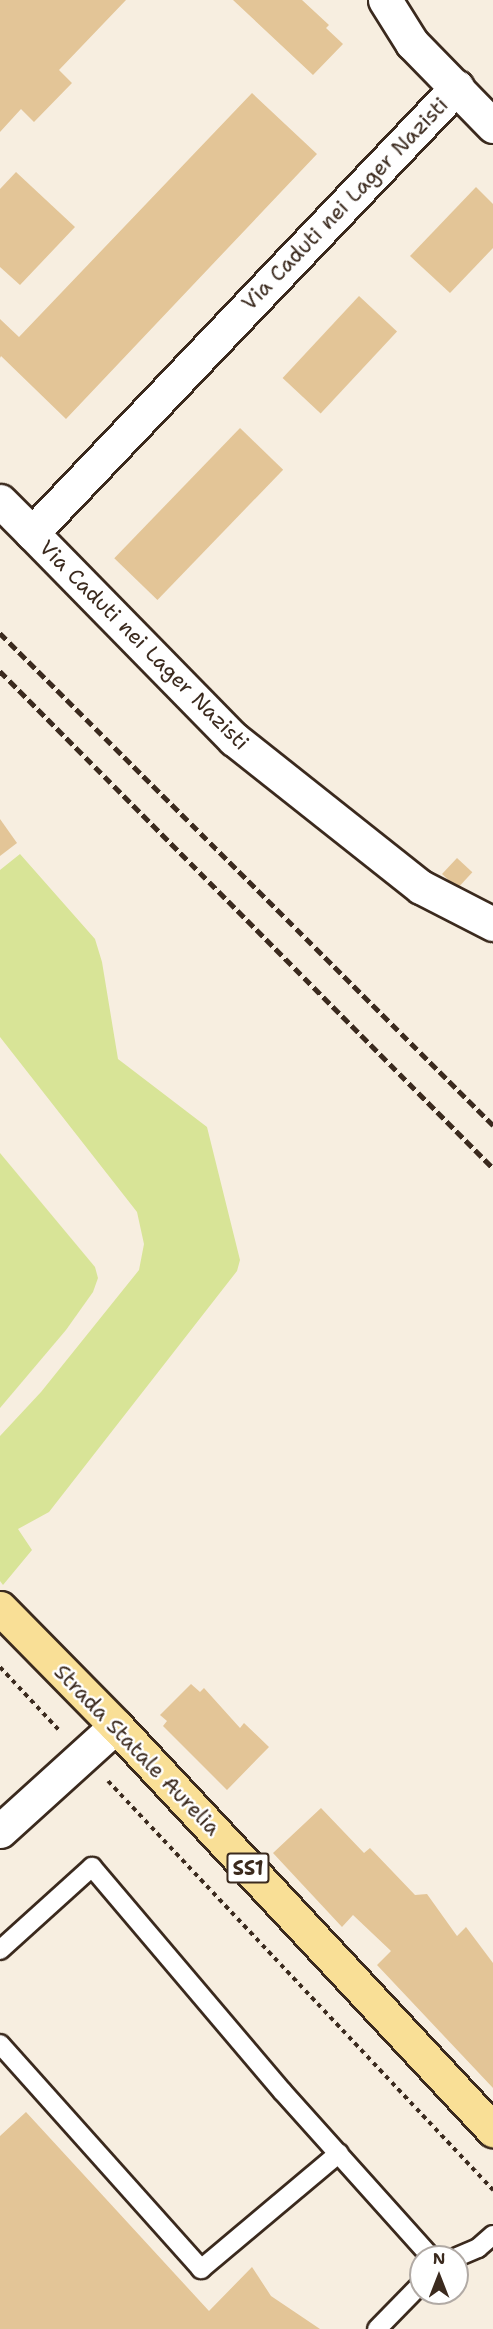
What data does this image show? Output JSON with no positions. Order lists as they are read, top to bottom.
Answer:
{
  "streets": {
    "main road": ["Strada Statale Aurelia", "SS1"],
    "street": ["Via Caduti nei Lager Nazisti"]
  },
  "north": "top"
}
